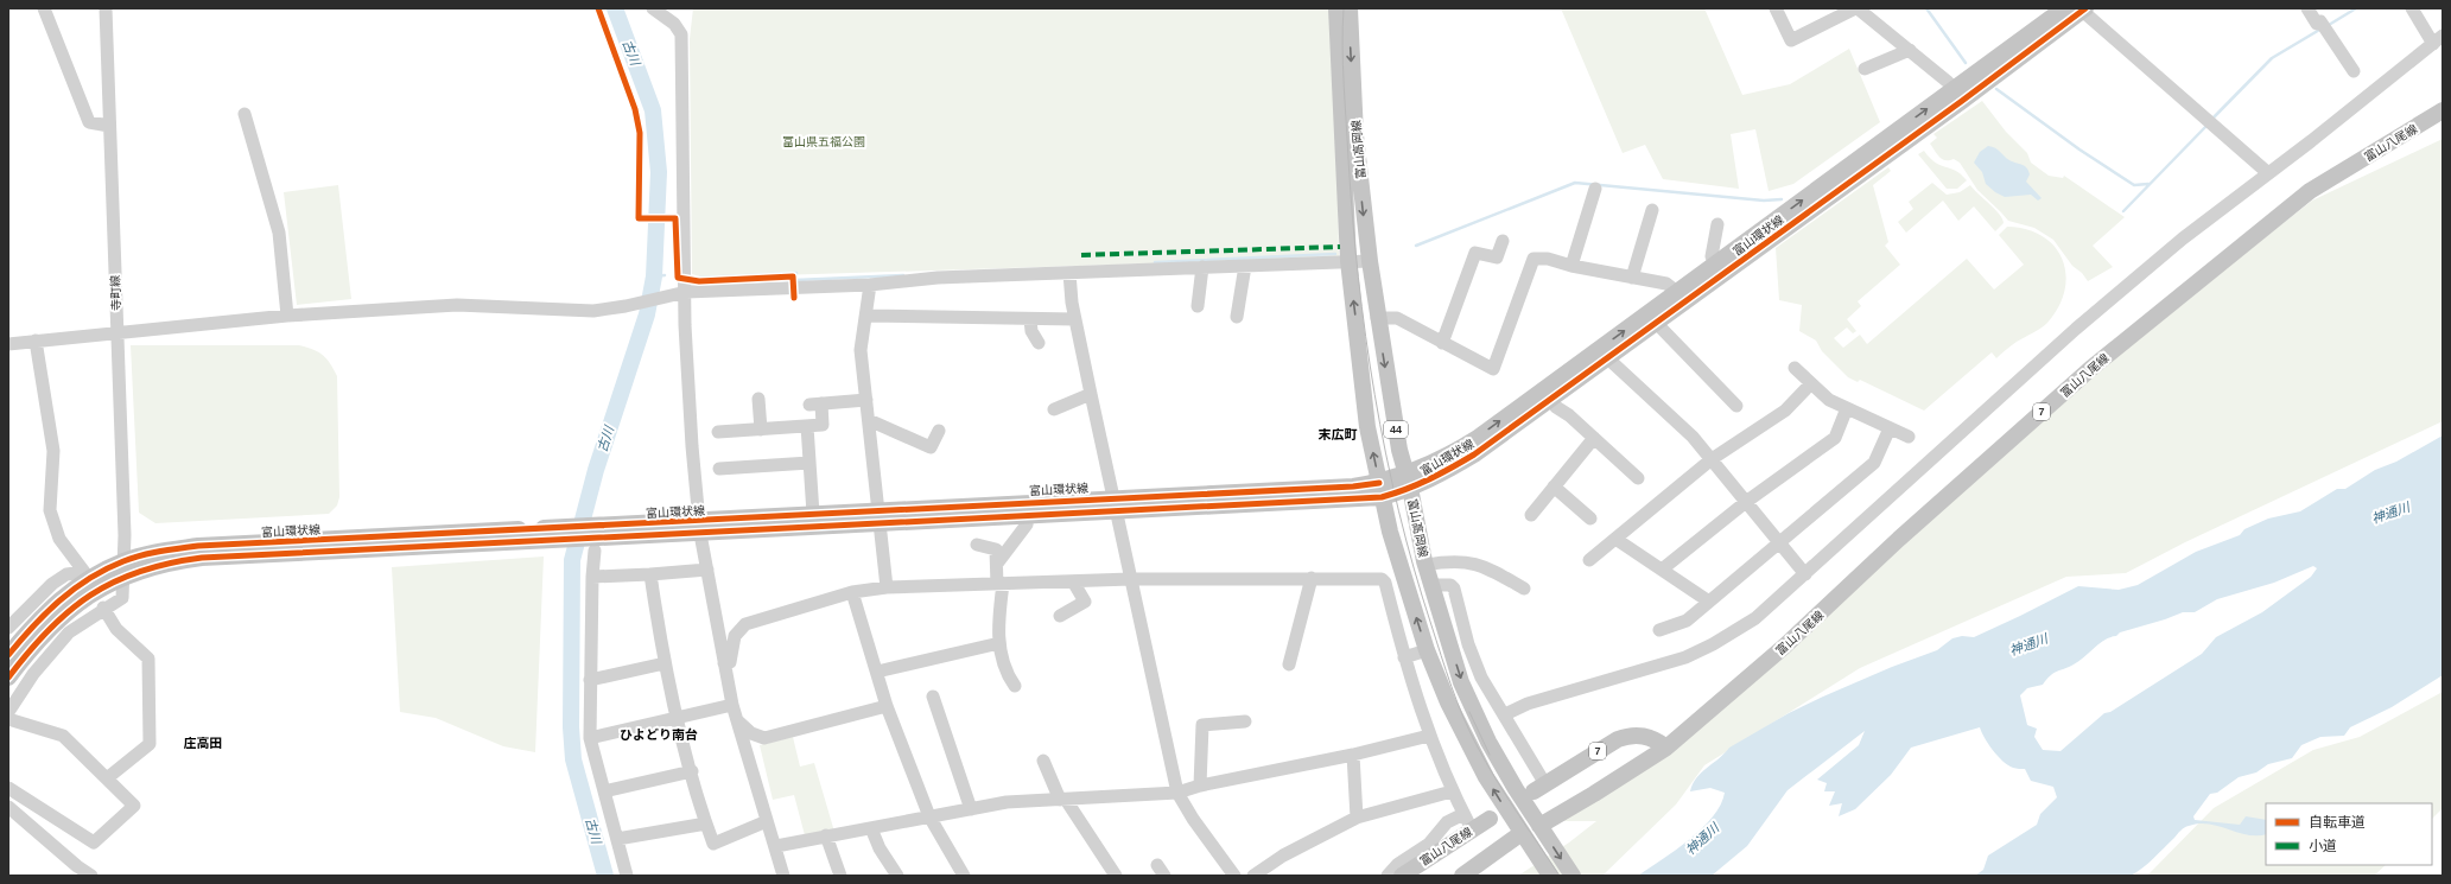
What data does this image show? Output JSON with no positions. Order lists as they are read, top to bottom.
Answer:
{
  "streets": {
    "main road": [
      "富山八尾線",
      "富山高岡線",
      "富山環状線",
      "7",
      "44"
    ],
    "street": ["寺町線"]
  },
  "crossings": [
    ["富山八尾線", "富山高岡線"],
    ["富山八尾線", "7"],
    ["富山高岡線", "富山環状線"],
    ["富山環状線", "寺町線"]
  ],
  "districts": ["末広町", "ひよどり南台", "庄高田"],
  "water": ["古川", "神通川"],
  "parks": ["富山県五福公園"],
  "legend": ["自転車道", "小道"]
}
